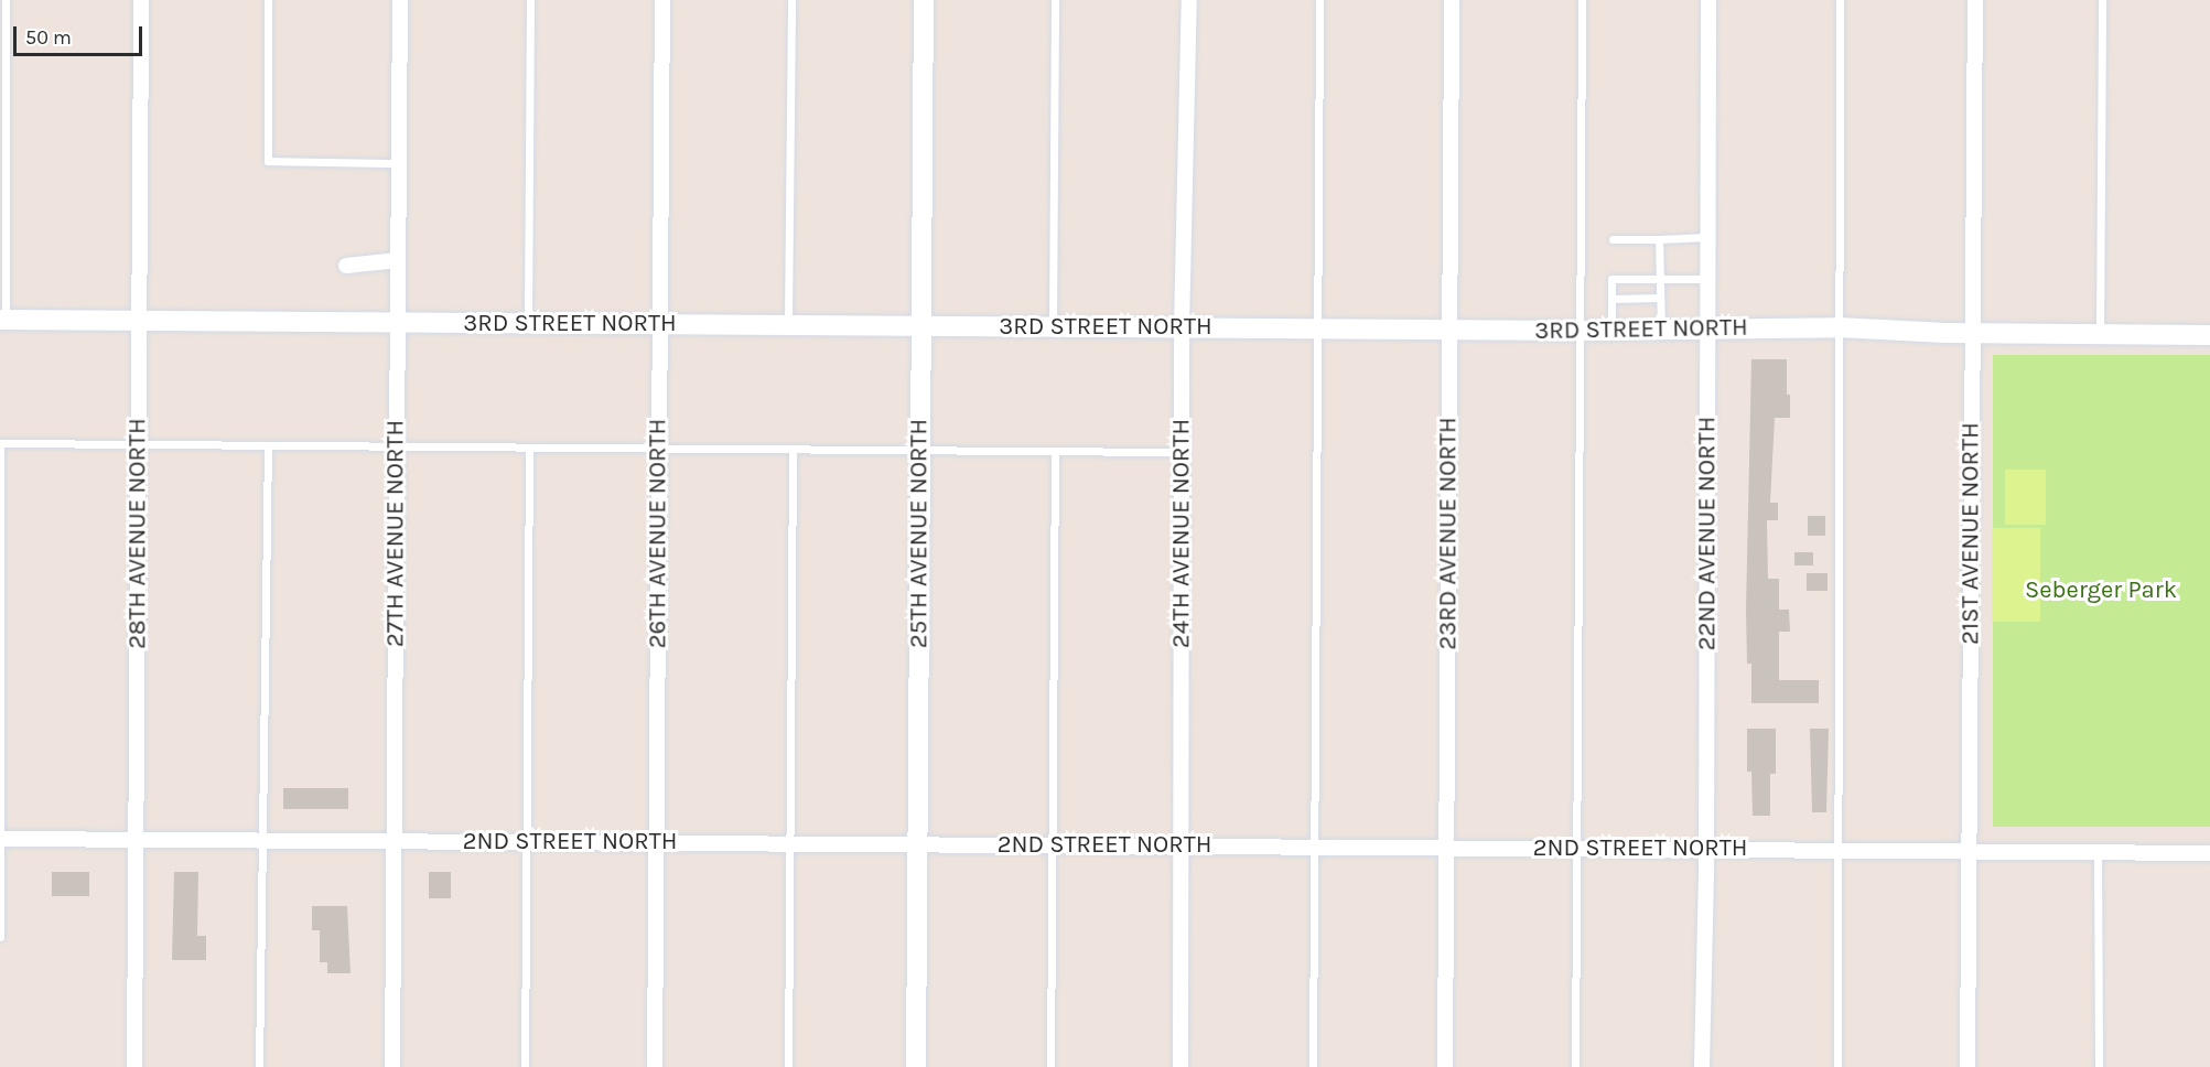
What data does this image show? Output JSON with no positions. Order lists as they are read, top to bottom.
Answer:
{
  "streets": {
    "main road": ["3RD STREET NORTH", "25TH AVENUE NORTH"],
    "street": [
      "28TH AVENUE NORTH",
      "27TH AVENUE NORTH",
      "26TH AVENUE NORTH",
      "24TH AVENUE NORTH",
      "23RD AVENUE NORTH",
      "22ND AVENUE NORTH",
      "21ST AVENUE NORTH",
      "2ND STREET NORTH"
    ]
  },
  "crossings": [
    ["3RD STREET NORTH", "28TH AVENUE NORTH"],
    ["3RD STREET NORTH", "27TH AVENUE NORTH"],
    ["3RD STREET NORTH", "26TH AVENUE NORTH"],
    ["3RD STREET NORTH", "25TH AVENUE NORTH"],
    ["3RD STREET NORTH", "24TH AVENUE NORTH"],
    ["3RD STREET NORTH", "23RD AVENUE NORTH"],
    ["3RD STREET NORTH", "22ND AVENUE NORTH"],
    ["3RD STREET NORTH", "21ST AVENUE NORTH"],
    ["28TH AVENUE NORTH", "2ND STREET NORTH"],
    ["27TH AVENUE NORTH", "2ND STREET NORTH"],
    ["26TH AVENUE NORTH", "2ND STREET NORTH"],
    ["25TH AVENUE NORTH", "2ND STREET NORTH"],
    ["24TH AVENUE NORTH", "2ND STREET NORTH"],
    ["23RD AVENUE NORTH", "2ND STREET NORTH"],
    ["22ND AVENUE NORTH", "2ND STREET NORTH"],
    ["21ST AVENUE NORTH", "2ND STREET NORTH"]
  ],
  "parks": ["Seberger Park"],
  "scale_bar": "50 m"
}
